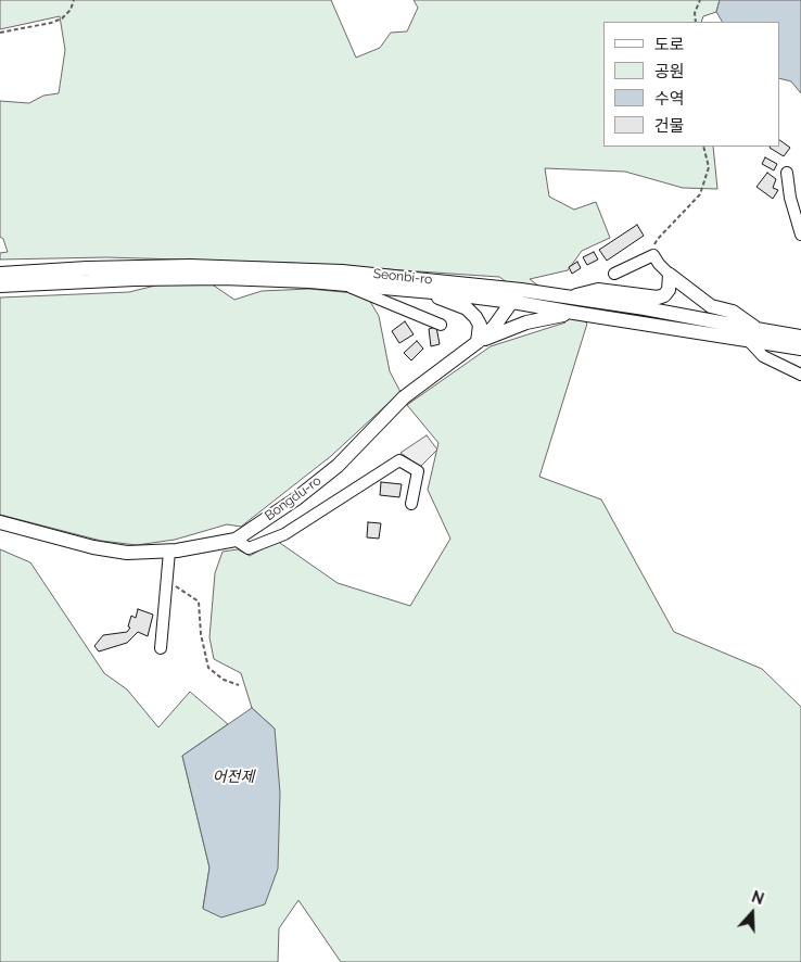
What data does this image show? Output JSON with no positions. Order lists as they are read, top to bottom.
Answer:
{
  "streets": {
    "main road": ["Seonbi-ro", "Bongdu-ro"]
  },
  "crossings": [
    ["Seonbi-ro", "Bongdu-ro"]
  ],
  "water": ["어전제"],
  "legend": [
    "도로",
    "공원",
    "수역",
    "건물"
  ],
  "north": "top"
}
